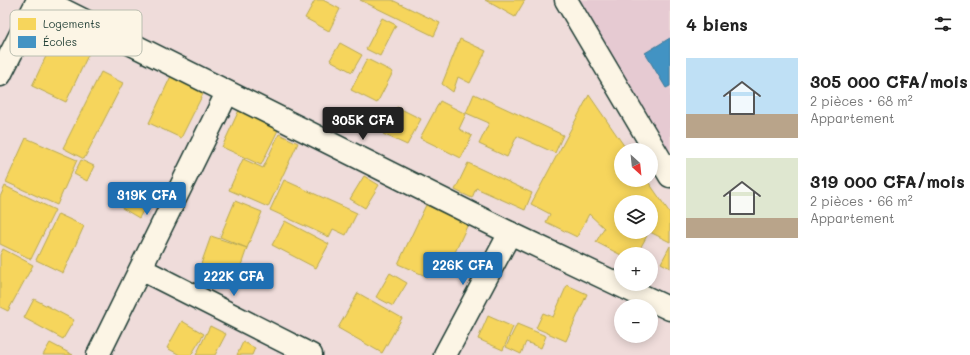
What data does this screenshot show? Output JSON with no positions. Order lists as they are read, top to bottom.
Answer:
{
  "legend": ["Logements", "Écoles"],
  "north": "bottom right",
  "page": {
    "heading": "4 biens",
    "list": [
      {
        "name": "305 000 CFA/mois",
        "note": "2 pièces · 68 m² · Appartement"
      },
      {
        "name": "319 000 CFA/mois",
        "note": "2 pièces · 66 m² · Appartement"
      }
    ],
    "price": [
      "305K CFA",
      "319K CFA",
      "226K CFA",
      "222K CFA"
    ],
    "map_buttons": ["+", "−"]
  }
}
